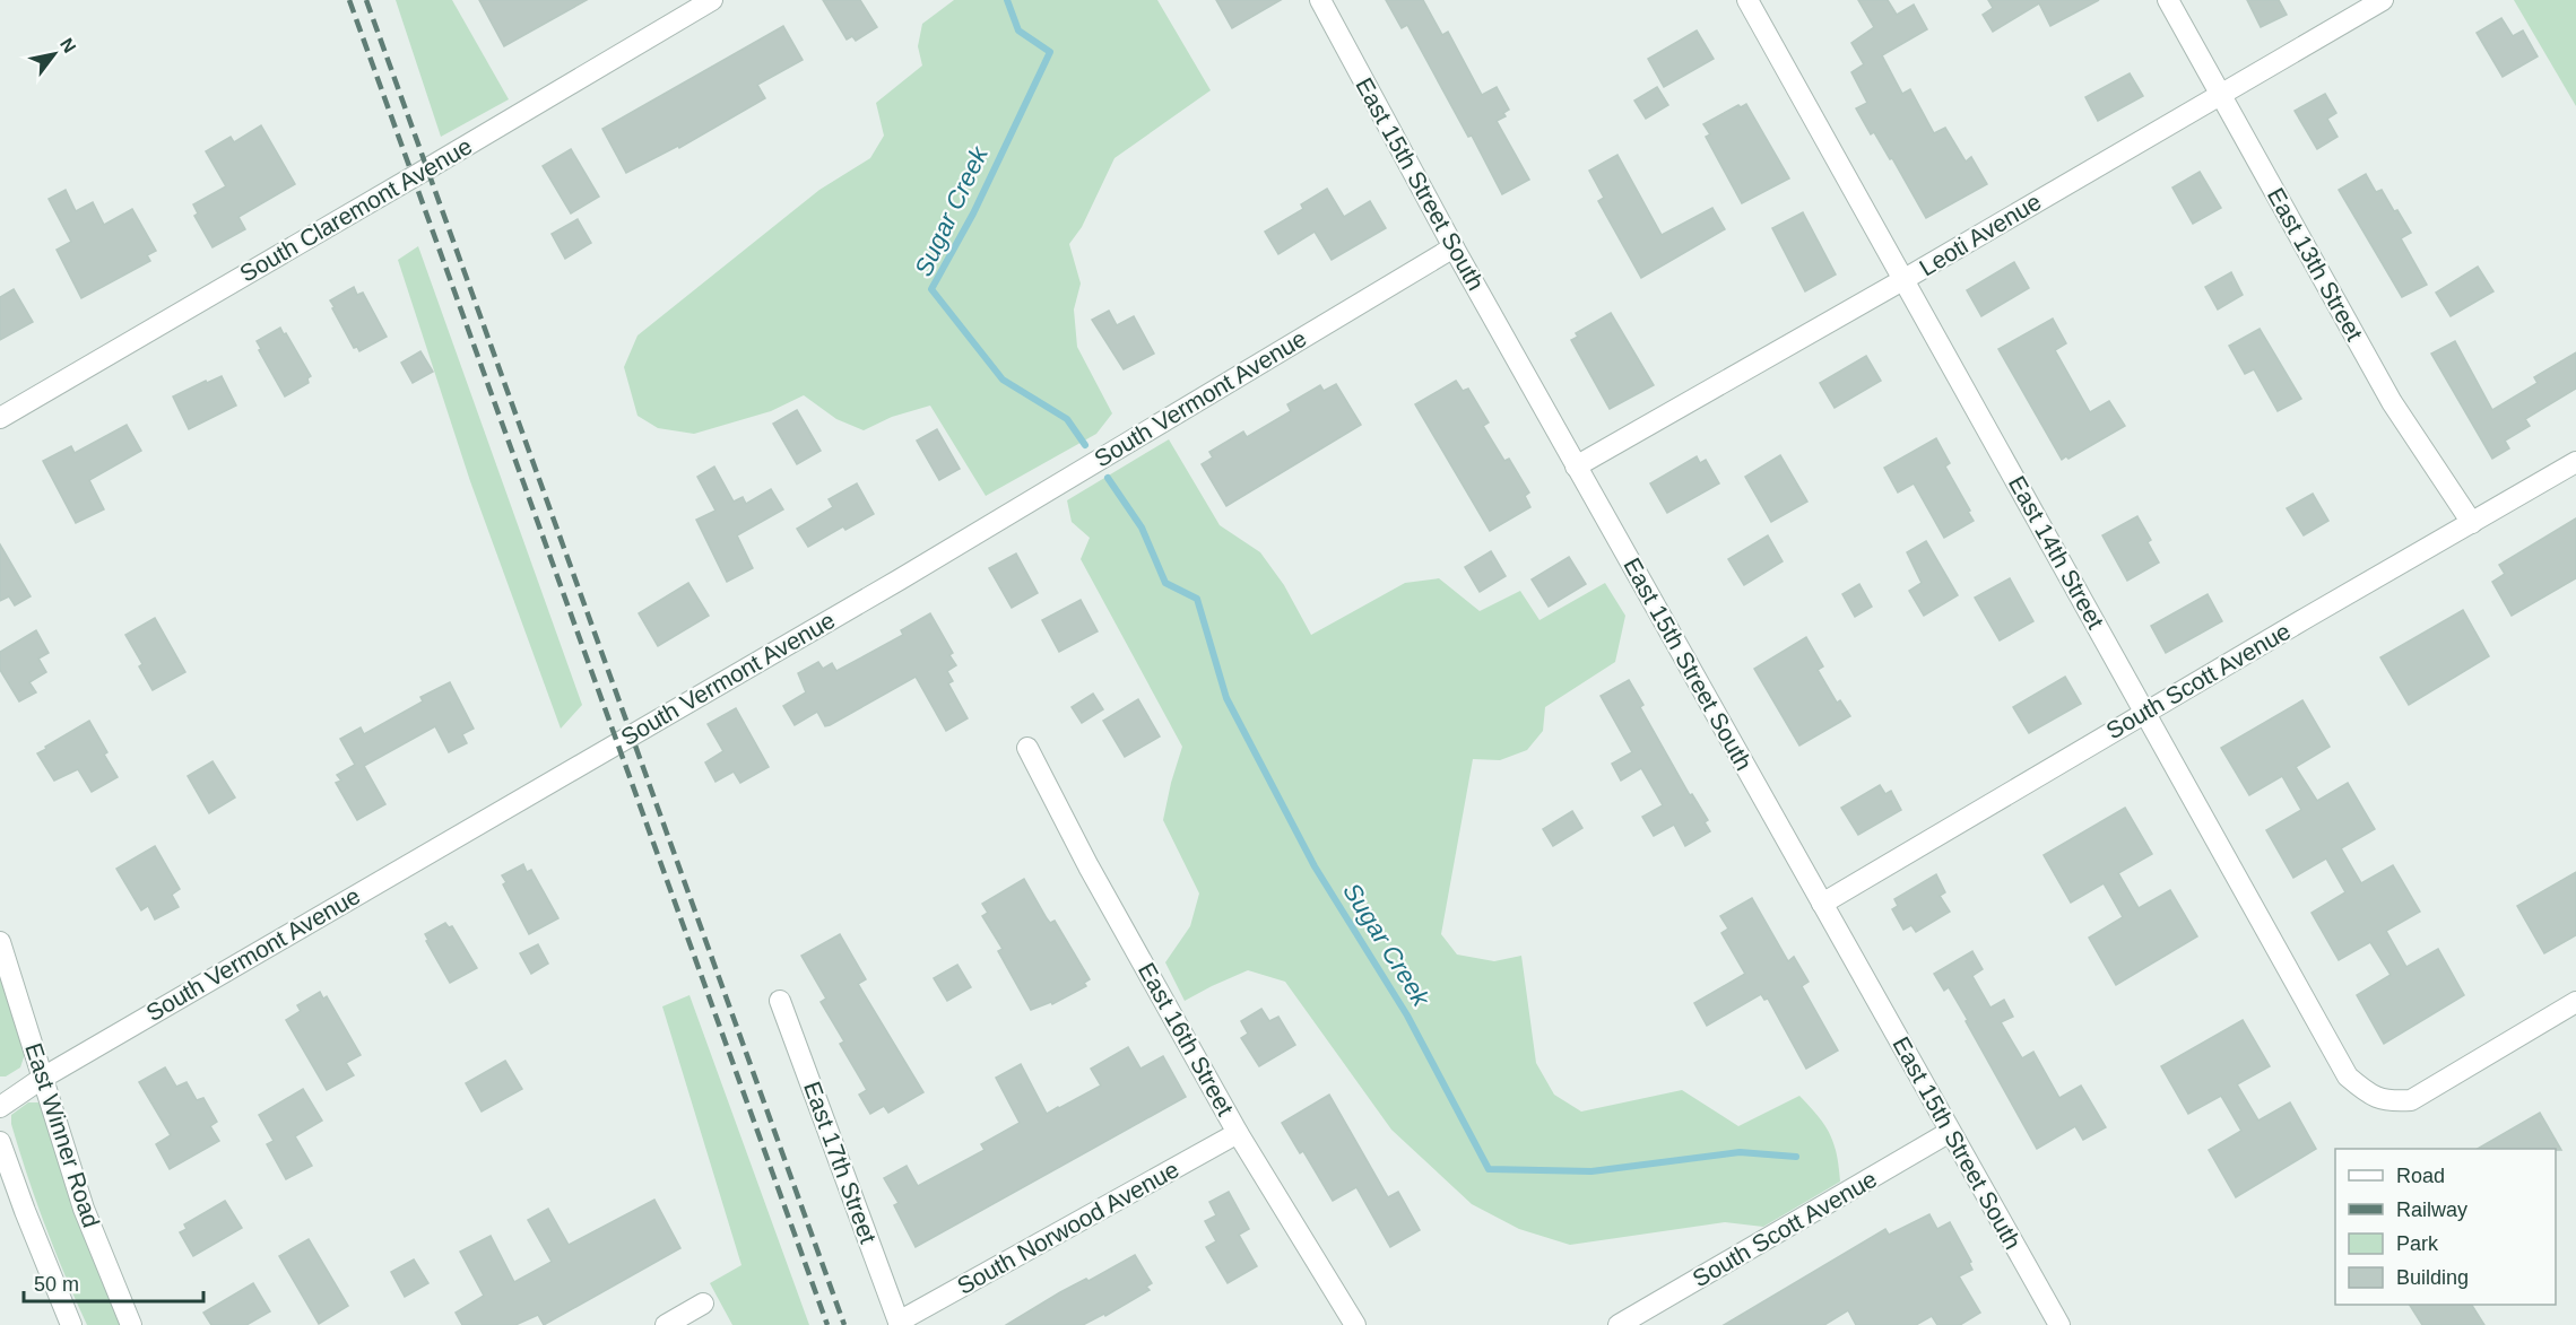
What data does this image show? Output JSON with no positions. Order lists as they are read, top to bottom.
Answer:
{
  "streets": {
    "street": [
      "East 15th Street South",
      "South Claremont Avenue",
      "Leoti Avenue",
      "East 13th Street",
      "South Vermont Avenue",
      "East 14th Street",
      "South Scott Avenue",
      "East 16th Street",
      "East Winner Road",
      "East 17th Street",
      "South Norwood Avenue"
    ]
  },
  "crossings": [
    ["East 15th Street South", "Leoti Avenue"],
    ["East 15th Street South", "South Vermont Avenue"],
    ["East 15th Street South", "South Scott Avenue"],
    ["Leoti Avenue", "East 13th Street"],
    ["Leoti Avenue", "East 14th Street"],
    ["East 13th Street", "South Scott Avenue"],
    ["South Vermont Avenue", "East Winner Road"],
    ["East 14th Street", "South Scott Avenue"],
    ["East 16th Street", "South Norwood Avenue"],
    ["East 17th Street", "South Norwood Avenue"]
  ],
  "water": ["Sugar Creek"],
  "legend": [
    "Road",
    "Railway",
    "Park",
    "Building"
  ],
  "scale_bar": "50 m",
  "north": "top right"
}
